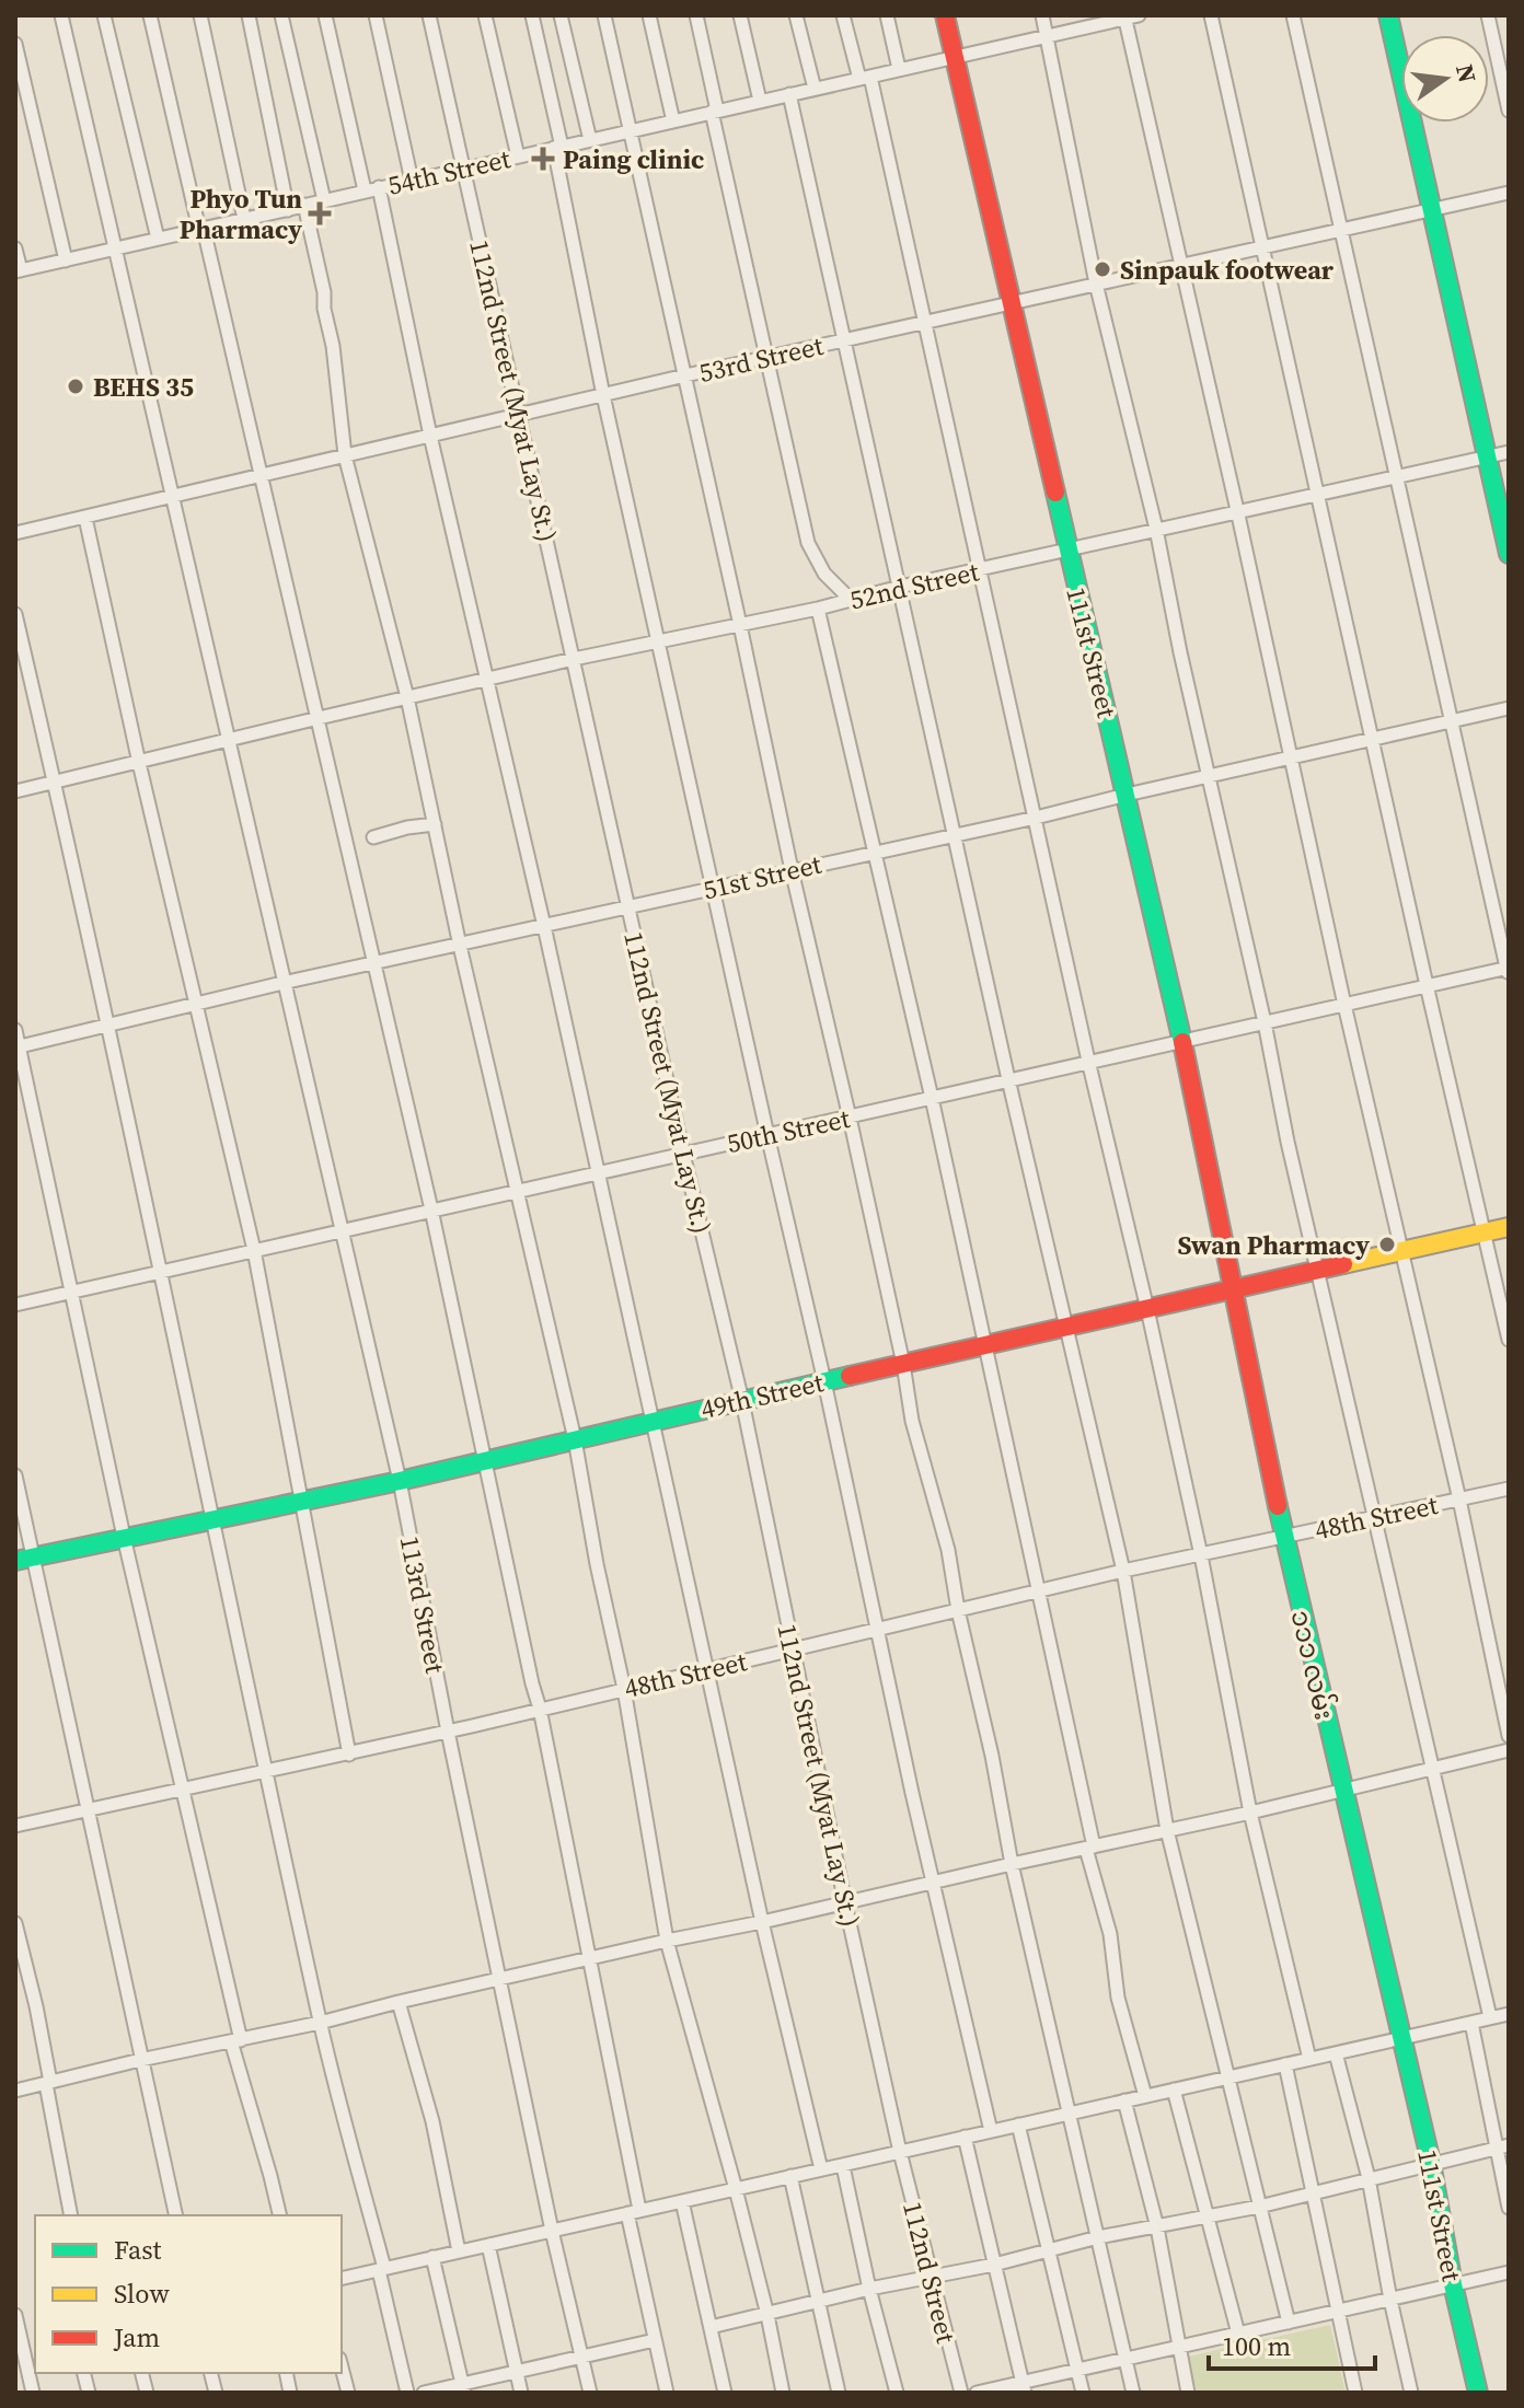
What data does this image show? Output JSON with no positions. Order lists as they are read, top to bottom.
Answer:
{
  "streets": {
    "street": [
      "54th Street",
      "53rd Street",
      "112nd Street (Myat Lay St.)",
      "52nd Street",
      "111st Street",
      "51st Street",
      "50th Street",
      "49th Street",
      "48th Street",
      "113rd Street",
      "၁၁၁ လမ်း",
      "112nd Street"
    ]
  },
  "crossings": [
    ["54th Street", "112nd Street (Myat Lay St.)"],
    ["54th Street", "111st Street"],
    ["54th Street", "113rd Street"],
    ["53rd Street", "112nd Street (Myat Lay St.)"],
    ["53rd Street", "111st Street"],
    ["53rd Street", "113rd Street"],
    ["112nd Street (Myat Lay St.)", "52nd Street"],
    ["112nd Street (Myat Lay St.)", "51st Street"],
    ["112nd Street (Myat Lay St.)", "50th Street"],
    ["112nd Street (Myat Lay St.)", "49th Street"],
    ["112nd Street (Myat Lay St.)", "48th Street"],
    ["112nd Street (Myat Lay St.)", "112nd Street"],
    ["52nd Street", "111st Street"],
    ["52nd Street", "113rd Street"],
    ["111st Street", "51st Street"],
    ["111st Street", "50th Street"],
    ["111st Street", "49th Street"],
    ["111st Street", "၁၁၁ လမ်း"],
    ["51st Street", "113rd Street"],
    ["50th Street", "113rd Street"],
    ["49th Street", "113rd Street"],
    ["49th Street", "၁၁၁ လမ်း"],
    ["48th Street", "113rd Street"],
    ["48th Street", "၁၁၁ လမ်း"]
  ],
  "places": {
    "health": ["Paing clinic", "Phyo Tun Pharmacy"],
    "other": ["Sinpauk footwear", "BEHS 35", "Swan Pharmacy"]
  },
  "legend": ["Fast", "Slow", "Jam"],
  "scale_bar": "100 m",
  "north": "right"
}
